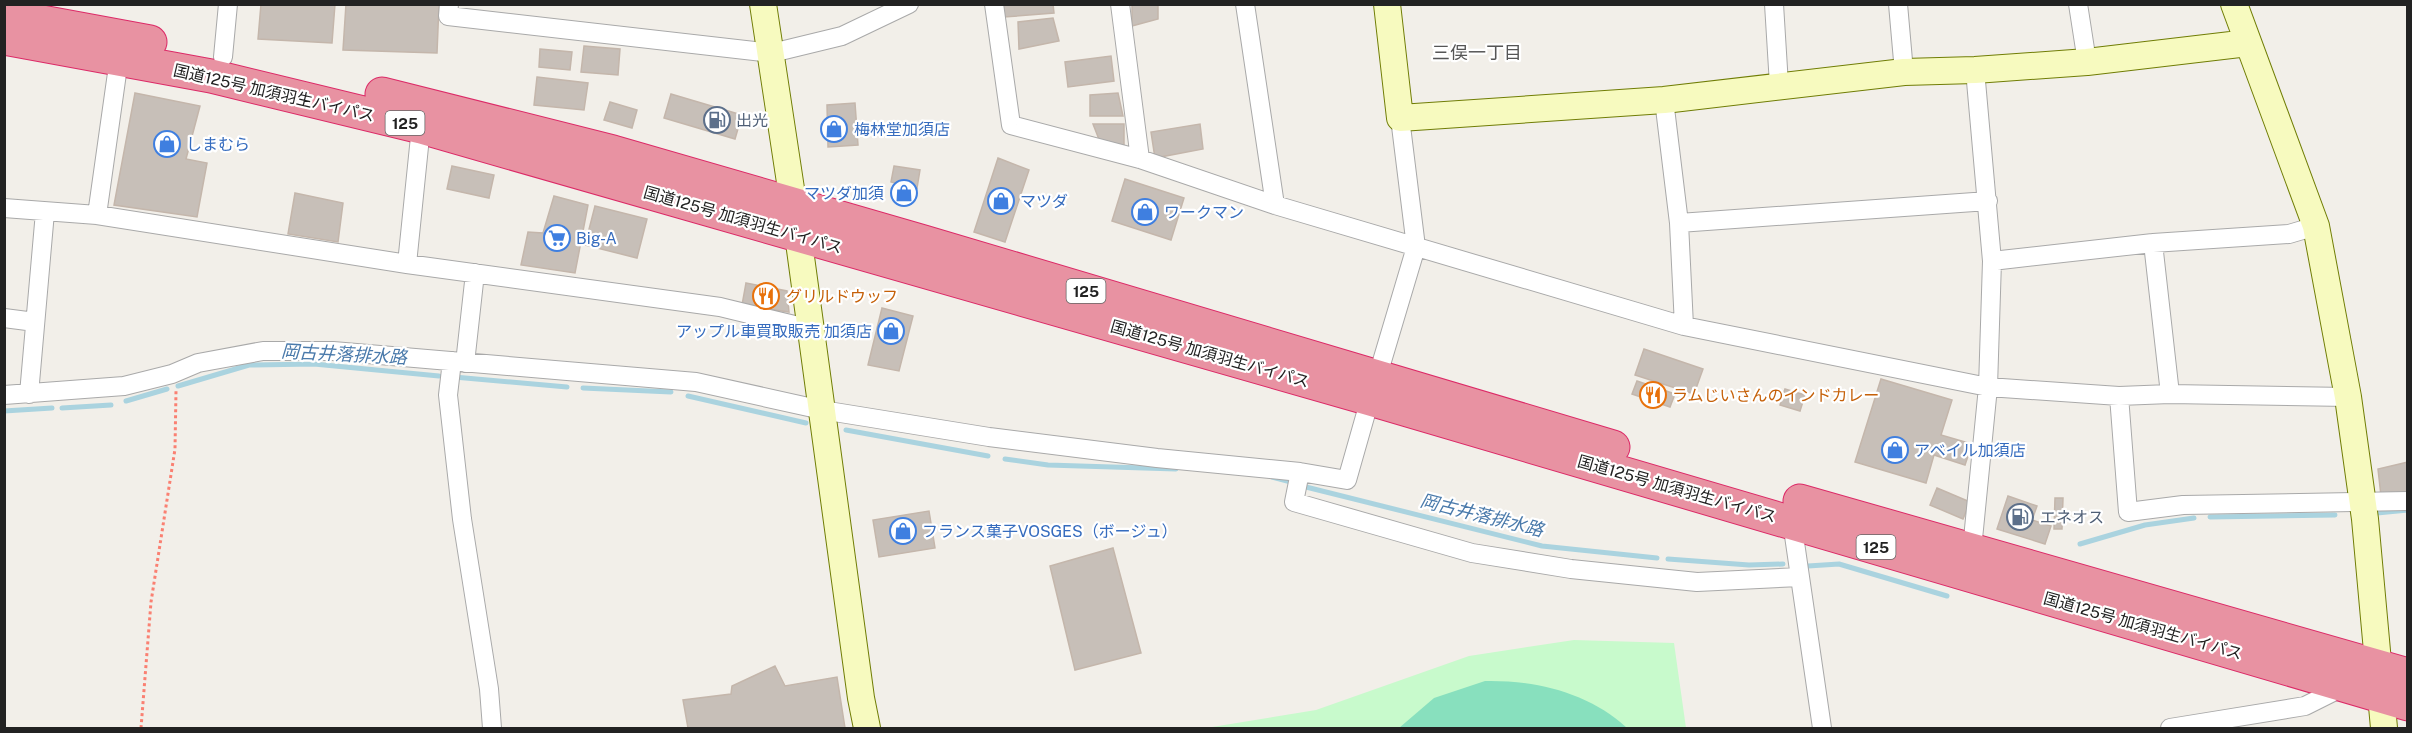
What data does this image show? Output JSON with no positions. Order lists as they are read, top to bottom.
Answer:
{
  "streets": {
    "highway": ["国道125号 加須羽生バイパス", "125"]
  },
  "districts": ["三俣一丁目"],
  "water": ["岡古井落排水路"],
  "places": {
    "fuel station": ["出光", "エネオス"],
    "shop": [
      "梅林堂加須店",
      "しまむら",
      "マツダ加須",
      "マツダ",
      "ワークマン",
      "アップル車買取販売 加須店",
      "アベイル加須店",
      "フランス菓子VOSGES（ボージュ）"
    ],
    "supermarket": ["Big-A"],
    "restaurant": ["グリルドウッフ", "ラムじいさんのインドカレー"]
  }
}
